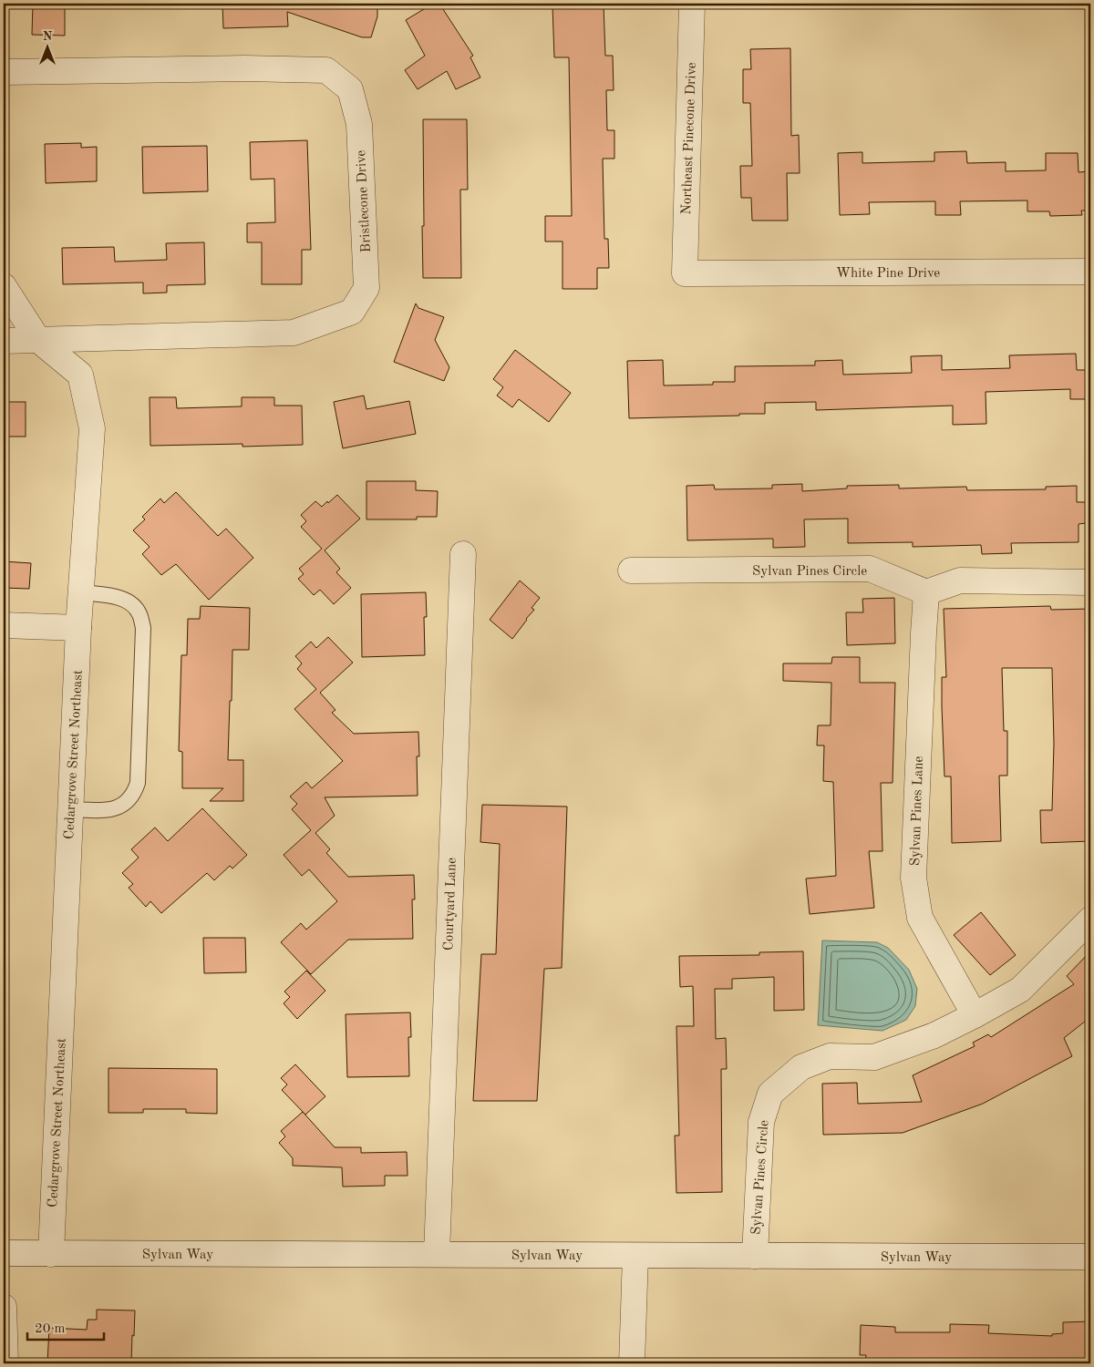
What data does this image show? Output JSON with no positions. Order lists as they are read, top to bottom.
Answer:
{
  "streets": {
    "street": [
      "Northeast Pinecone Drive",
      "Bristlecone Drive",
      "White Pine Drive",
      "Sylvan Pines Circle",
      "Cedargrove Street Northeast",
      "Sylvan Pines Lane",
      "Courtyard Lane",
      "Sylvan Way"
    ]
  },
  "crossings": [
    ["Northeast Pinecone Drive", "White Pine Drive"],
    ["Bristlecone Drive", "Cedargrove Street Northeast"],
    ["Sylvan Pines Circle", "Sylvan Pines Lane"],
    ["Sylvan Pines Circle", "Sylvan Way"],
    ["Cedargrove Street Northeast", "Sylvan Way"],
    ["Courtyard Lane", "Sylvan Way"]
  ],
  "scale_bar": "20 m",
  "north": "top"
}
